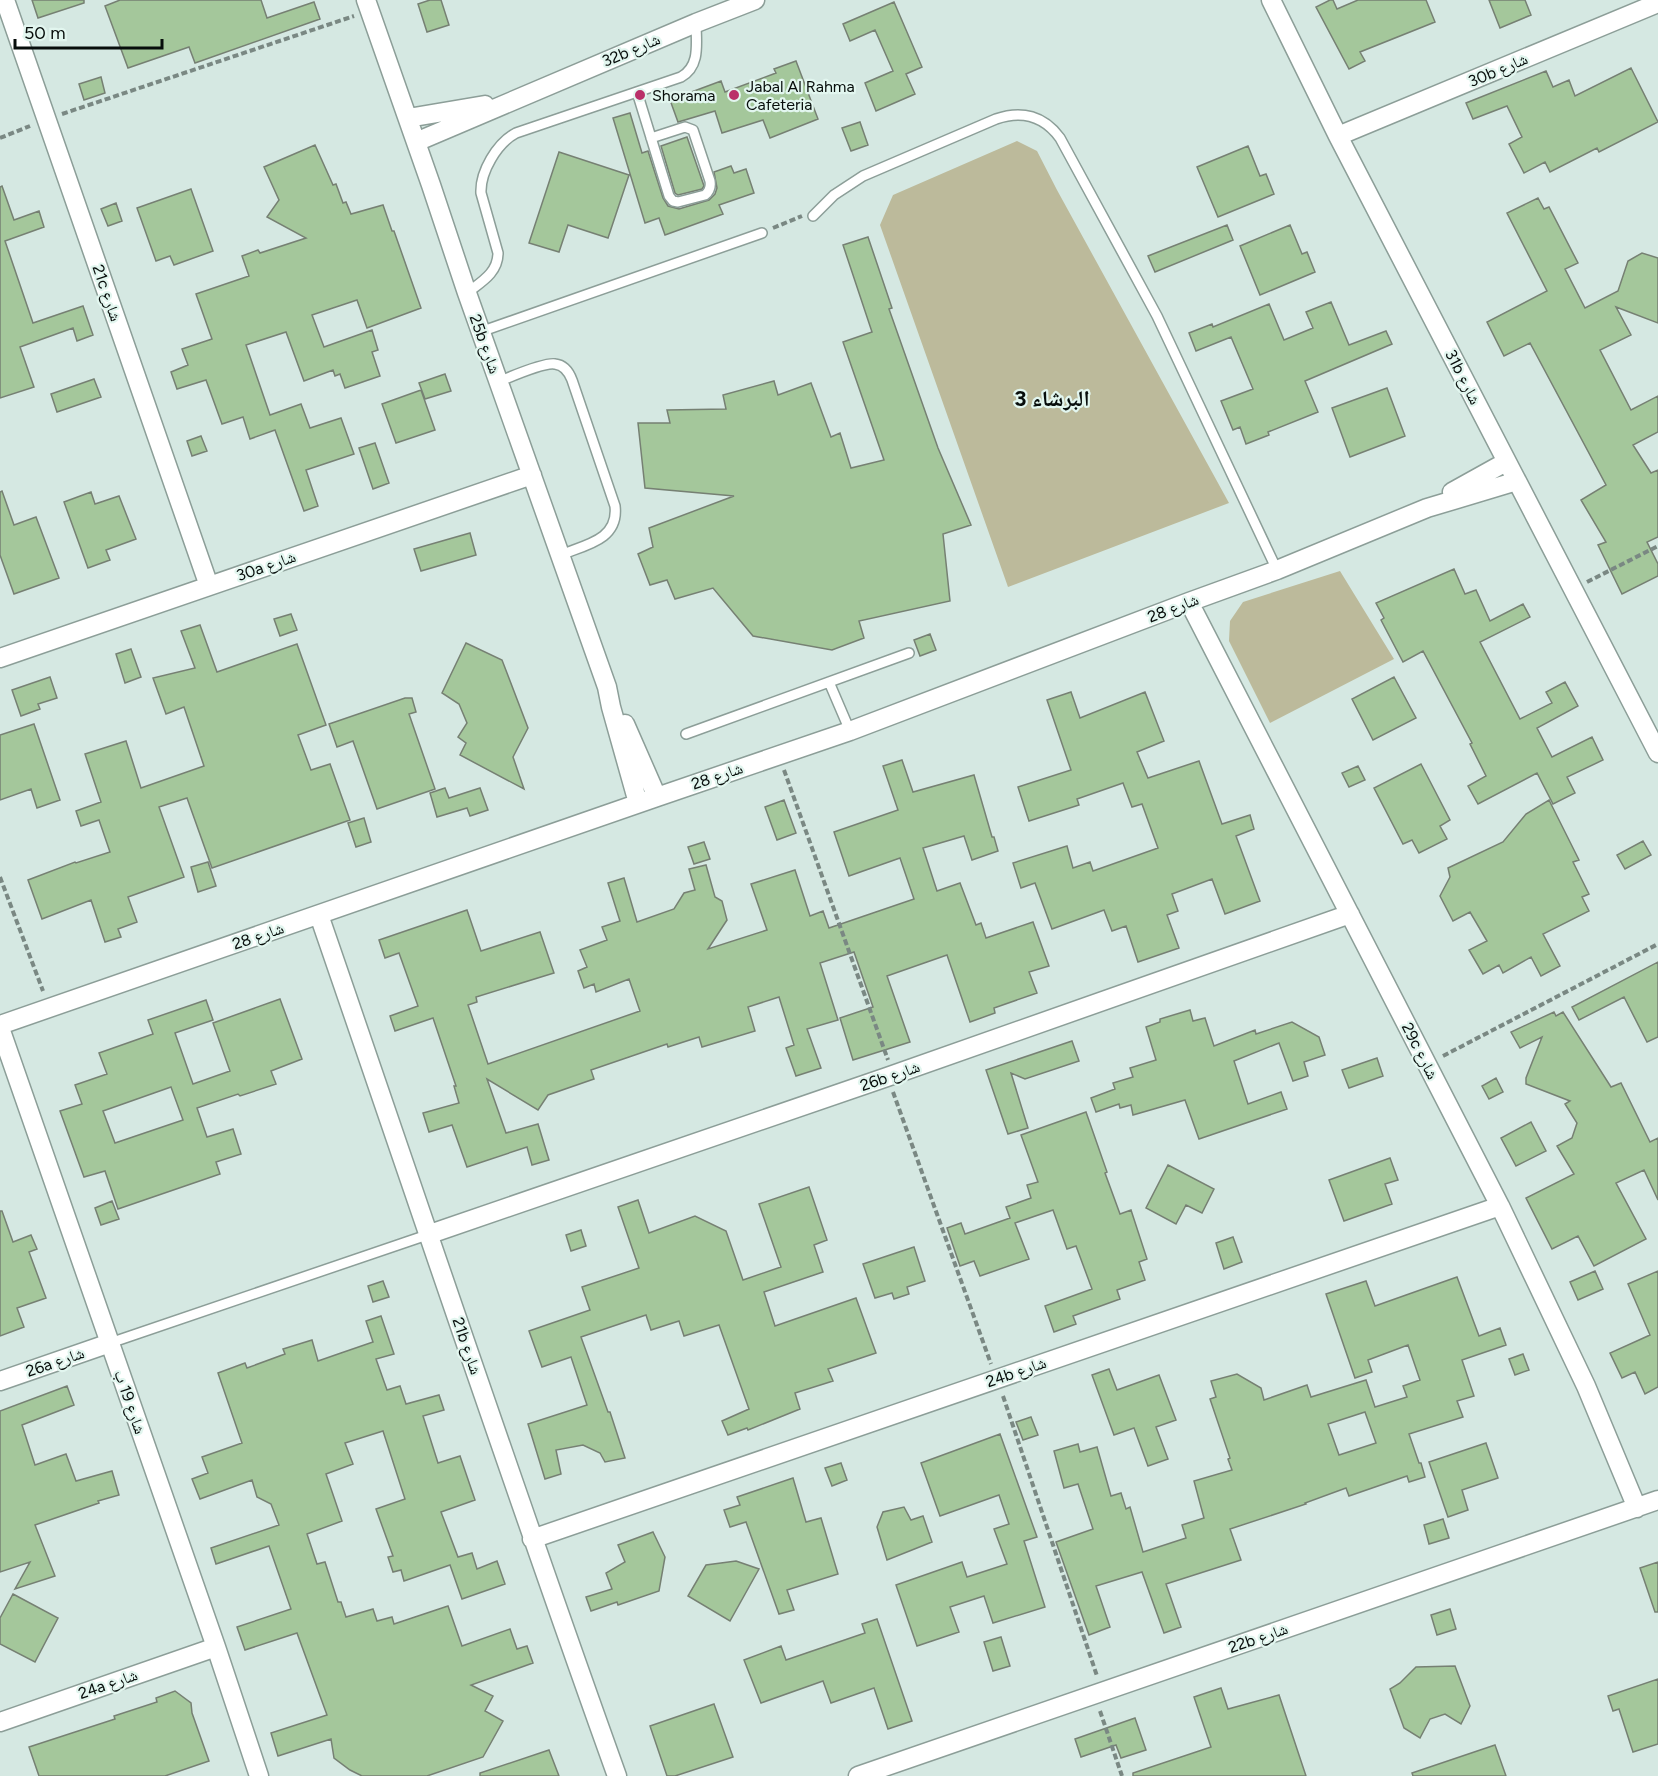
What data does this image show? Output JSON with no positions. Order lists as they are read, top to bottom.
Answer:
{
  "streets": {
    "street": [
      "32b شارع",
      "30b شارع",
      "21c شارع",
      "25b شارع",
      "31b شارع",
      "30a شارع",
      "شارع 28",
      "29c شارع",
      "26b شارع",
      "21b شارع",
      "26a شارع",
      "24b شارع",
      "شارع 19 ب",
      "22b شارع",
      "24a شارع"
    ]
  },
  "crossings": [
    ["32b شارع", "25b شارع"],
    ["30b شارع", "31b شارع"],
    ["21c شارع", "30a شارع"],
    ["25b شارع", "30a شارع"],
    ["25b شارع", "شارع 28"],
    ["31b شارع", "شارع 28"],
    ["شارع 28", "29c شارع"],
    ["شارع 28", "21b شارع"],
    ["شارع 28", "شارع 19 ب"],
    ["29c شارع", "26b شارع"],
    ["29c شارع", "24b شارع"],
    ["29c شارع", "22b شارع"],
    ["26b شارع", "21b شارع"],
    ["21b شارع", "24b شارع"],
    ["26a شارع", "شارع 19 ب"],
    ["شارع 19 ب", "24a شارع"]
  ],
  "districts": ["البرشاء 3"],
  "places": ["Shorama", "Jabal Al Rahma Cafeteria"],
  "scale_bar": "50 m"
}
